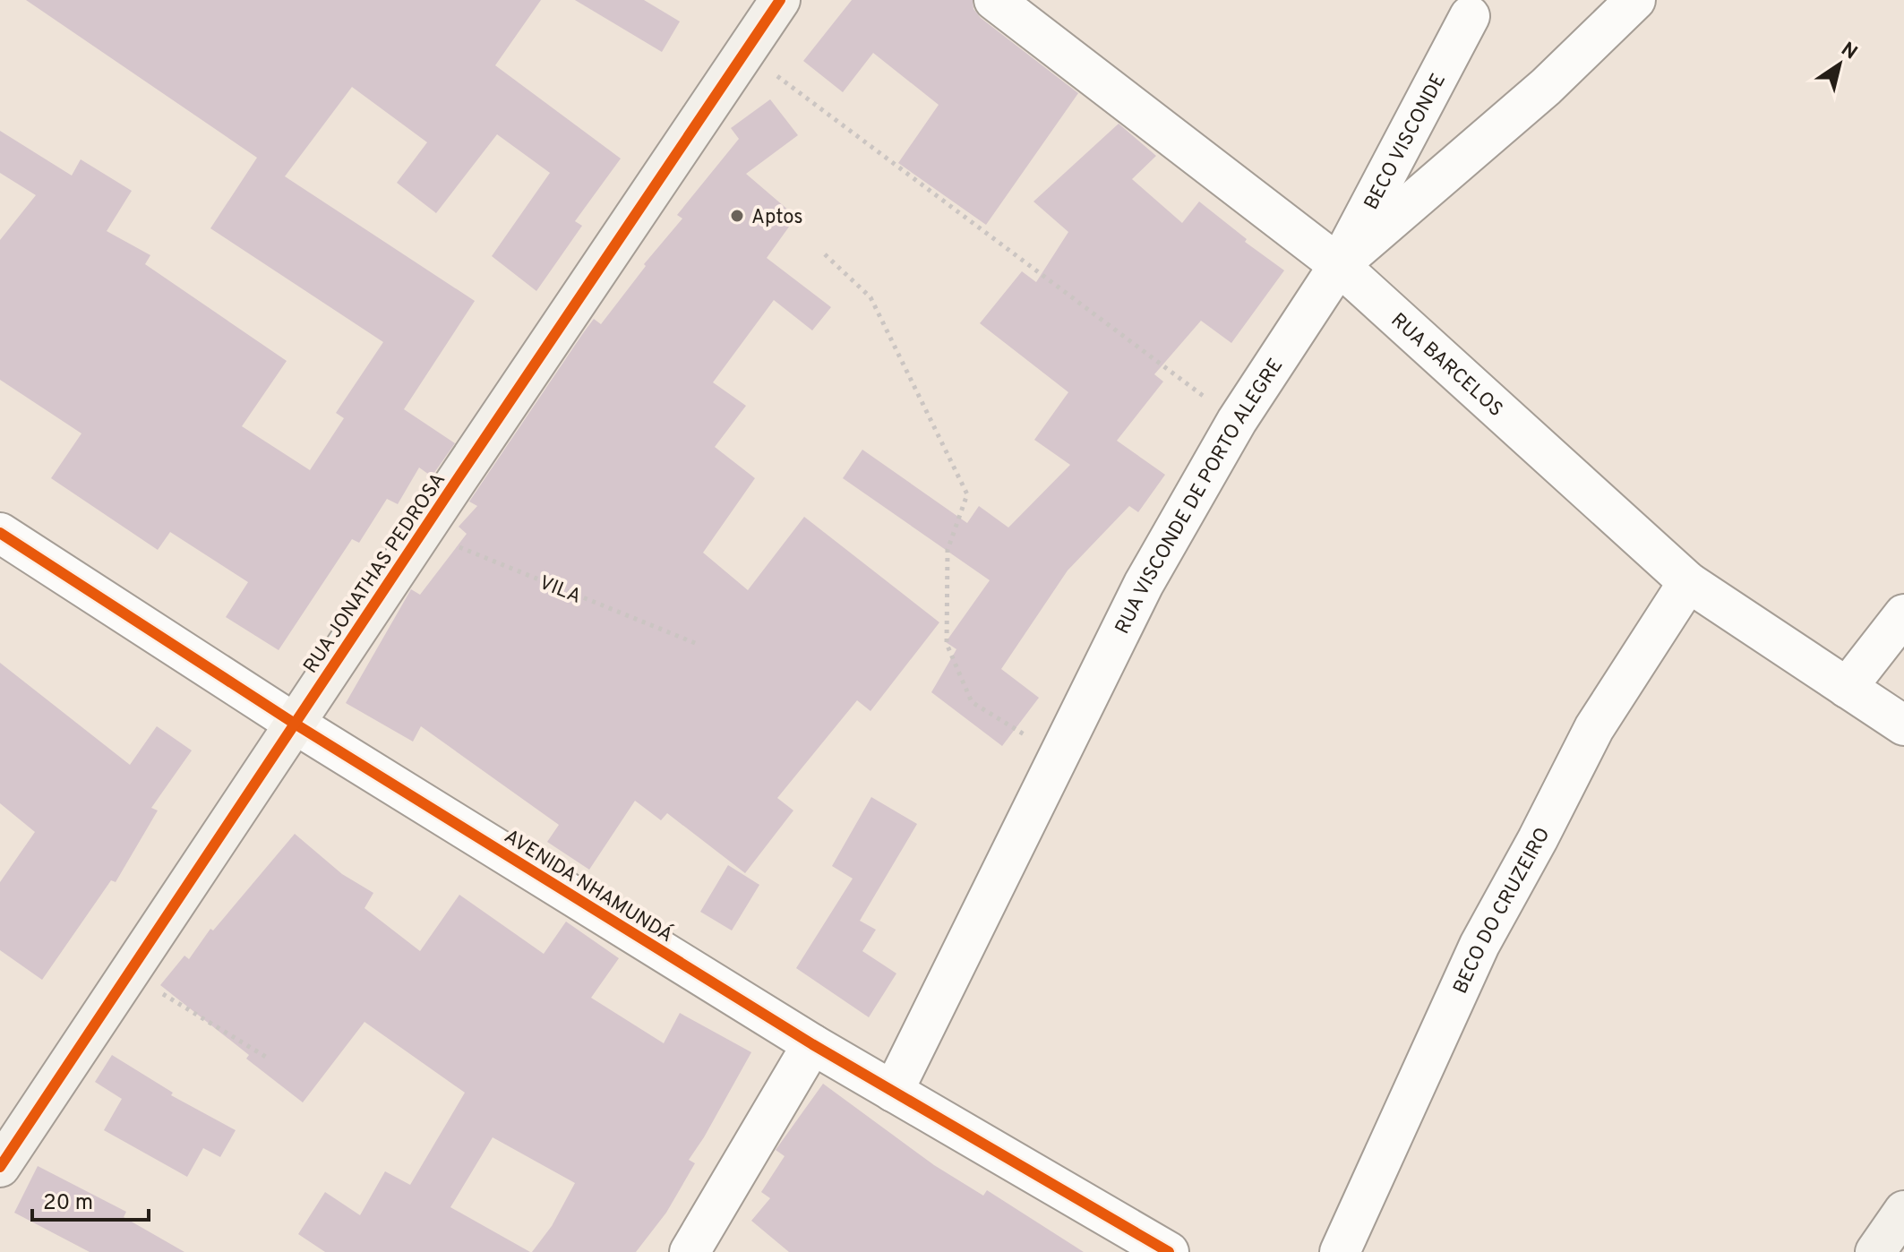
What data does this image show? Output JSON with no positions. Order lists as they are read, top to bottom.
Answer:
{
  "streets": {
    "street": [
      "BECO VISCONDE",
      "RUA BARCELOS",
      "RUA VISCONDE DE PORTO ALEGRE",
      "RUA JONATHAS PEDROSA",
      "AVENIDA NHAMUNDÁ",
      "BECO DO CRUZEIRO"
    ],
    "path": ["VILA"]
  },
  "crossings": [
    ["BECO VISCONDE", "RUA BARCELOS"],
    ["BECO VISCONDE", "RUA VISCONDE DE PORTO ALEGRE"],
    ["RUA BARCELOS", "RUA VISCONDE DE PORTO ALEGRE"],
    ["RUA BARCELOS", "BECO DO CRUZEIRO"],
    ["RUA VISCONDE DE PORTO ALEGRE", "AVENIDA NHAMUNDÁ"],
    ["RUA JONATHAS PEDROSA", "VILA"],
    ["RUA JONATHAS PEDROSA", "AVENIDA NHAMUNDÁ"]
  ],
  "places": ["Aptos"],
  "scale_bar": "20 m",
  "north": "top right"
}
